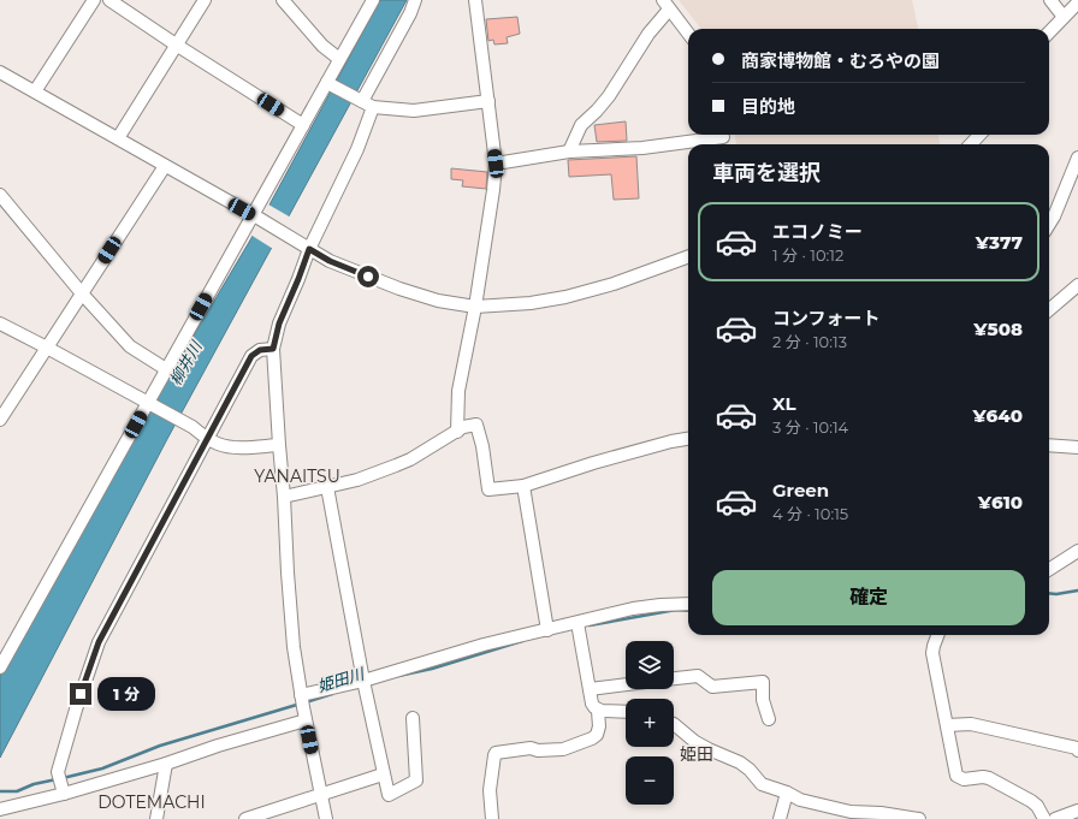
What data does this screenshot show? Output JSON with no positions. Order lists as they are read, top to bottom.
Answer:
{
  "districts": ["YANAITSU", "姫田", "DOTEMACHI"],
  "water": ["柳井川", "姫田川"],
  "page": {
    "banner": ["商家博物館・むろやの園", "目的地"],
    "heading": "車両を選択",
    "list": [
      {
        "name": "エコノミー",
        "note": "1 分 · 10:12",
        "value": "¥377"
      },
      {
        "name": "コンフォート",
        "note": "2 分 · 10:13",
        "value": "¥508"
      },
      {
        "name": "XL",
        "note": "3 分 · 10:14",
        "value": "¥640"
      },
      {
        "name": "Green",
        "note": "4 分 · 10:15",
        "value": "¥610"
      }
    ],
    "buttons": "確定",
    "map_buttons": ["+", "−"],
    "bubble": "1 分"
  }
}
